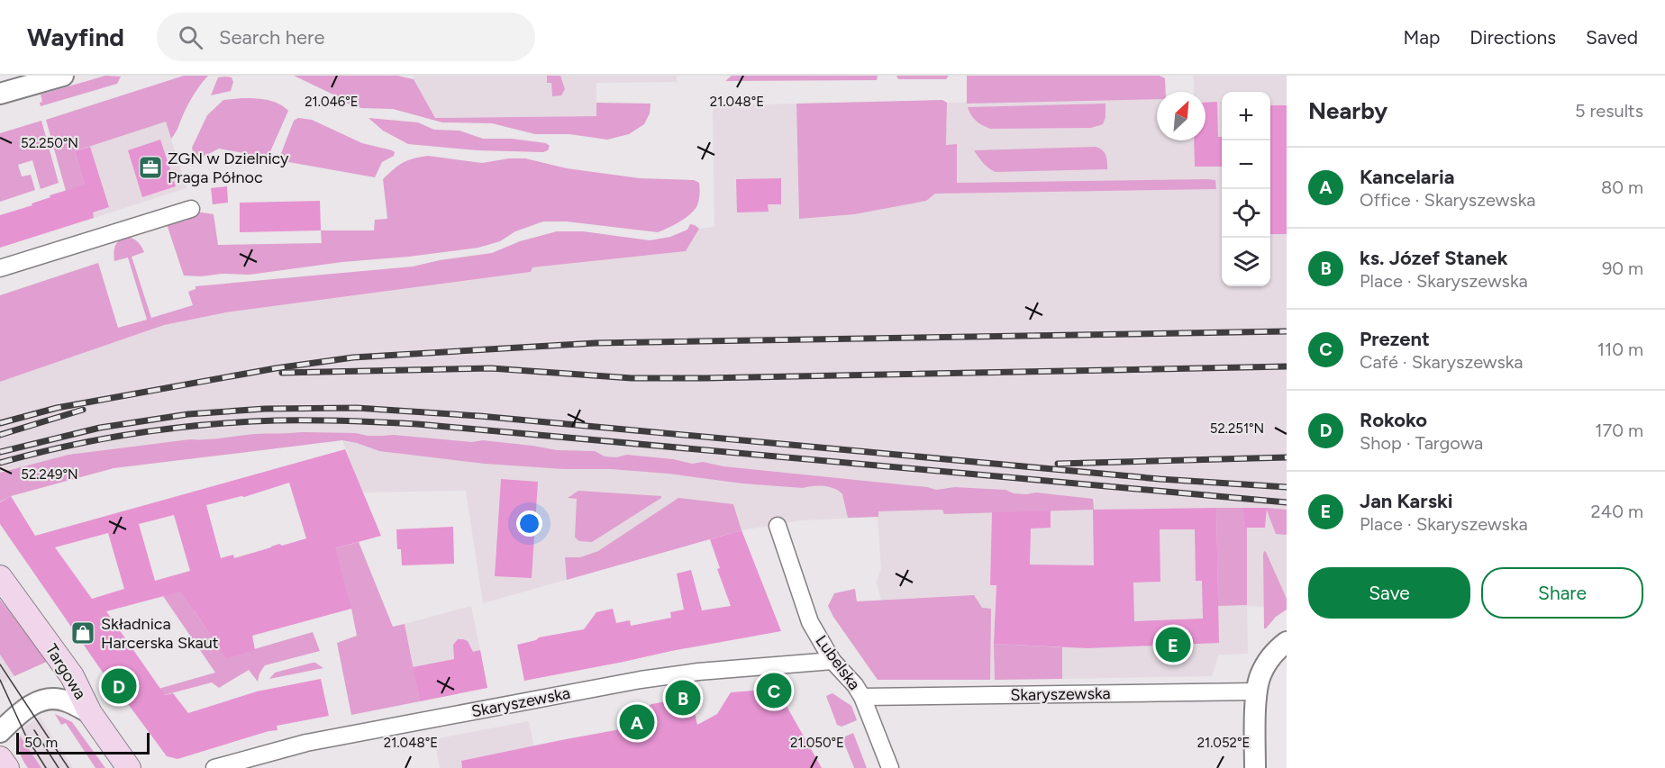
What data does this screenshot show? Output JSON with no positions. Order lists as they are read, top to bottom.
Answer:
{
  "streets": {
    "main road": ["Targowa"],
    "street": ["Lubelska", "Skaryszewska"]
  },
  "crossings": [
    ["Lubelska", "Skaryszewska"]
  ],
  "places": {
    "office": ["ZGN w Dzielnicy Praga Północ"],
    "shop": ["Składnica Harcerska Skaut"]
  },
  "scale_bar": "50 m",
  "north": "top right",
  "page": {
    "header": "Wayfind",
    "search": "Search here",
    "nav": ["Map", "Directions", "Saved"],
    "heading": ["Nearby", "5 results"],
    "map_buttons": ["+", "−"],
    "list": [
      {
        "mark": "A",
        "name": "Kancelaria",
        "note": "Office · Skaryszewska",
        "value": "80 m"
      },
      {
        "mark": "B",
        "name": "ks. Józef Stanek",
        "note": "Place · Skaryszewska",
        "value": "90 m"
      },
      {
        "mark": "C",
        "name": "Prezent",
        "note": "Café · Skaryszewska",
        "value": "110 m"
      },
      {
        "mark": "D",
        "name": "Rokoko",
        "note": "Shop · Targowa",
        "value": "170 m"
      },
      {
        "mark": "E",
        "name": "Jan Karski",
        "note": "Place · Skaryszewska",
        "value": "240 m"
      }
    ],
    "buttons": ["Save", "Share"],
    "pins": [
      "E",
      "D",
      "C",
      "B",
      "A"
    ],
    "scale": "50 m"
  },
  "coordinates": [
    "21.048°E",
    "21.046°E",
    "52.250°N",
    "52.251°N",
    "52.249°N",
    "21.050°E",
    "21.052°E"
  ]
}
